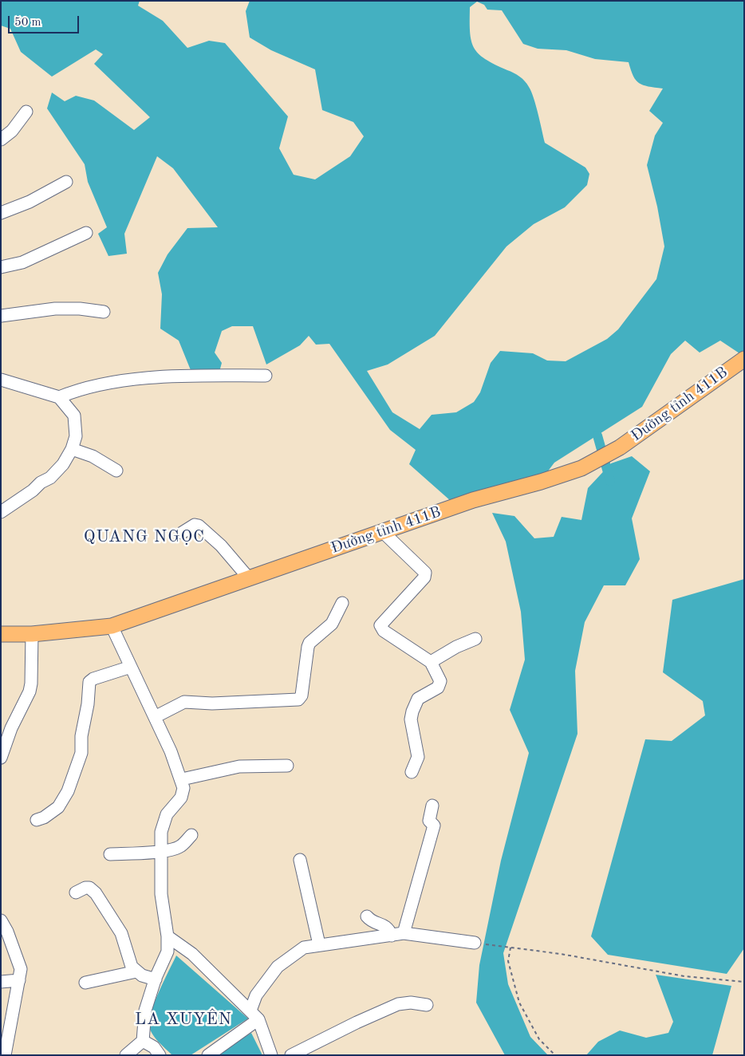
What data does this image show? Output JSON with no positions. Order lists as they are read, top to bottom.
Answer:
{
  "streets": {
    "main road": ["Đường tỉnh 411B"]
  },
  "districts": ["QUANG NGỌC", "LA XUYÊN"],
  "scale_bar": "50 m"
}
